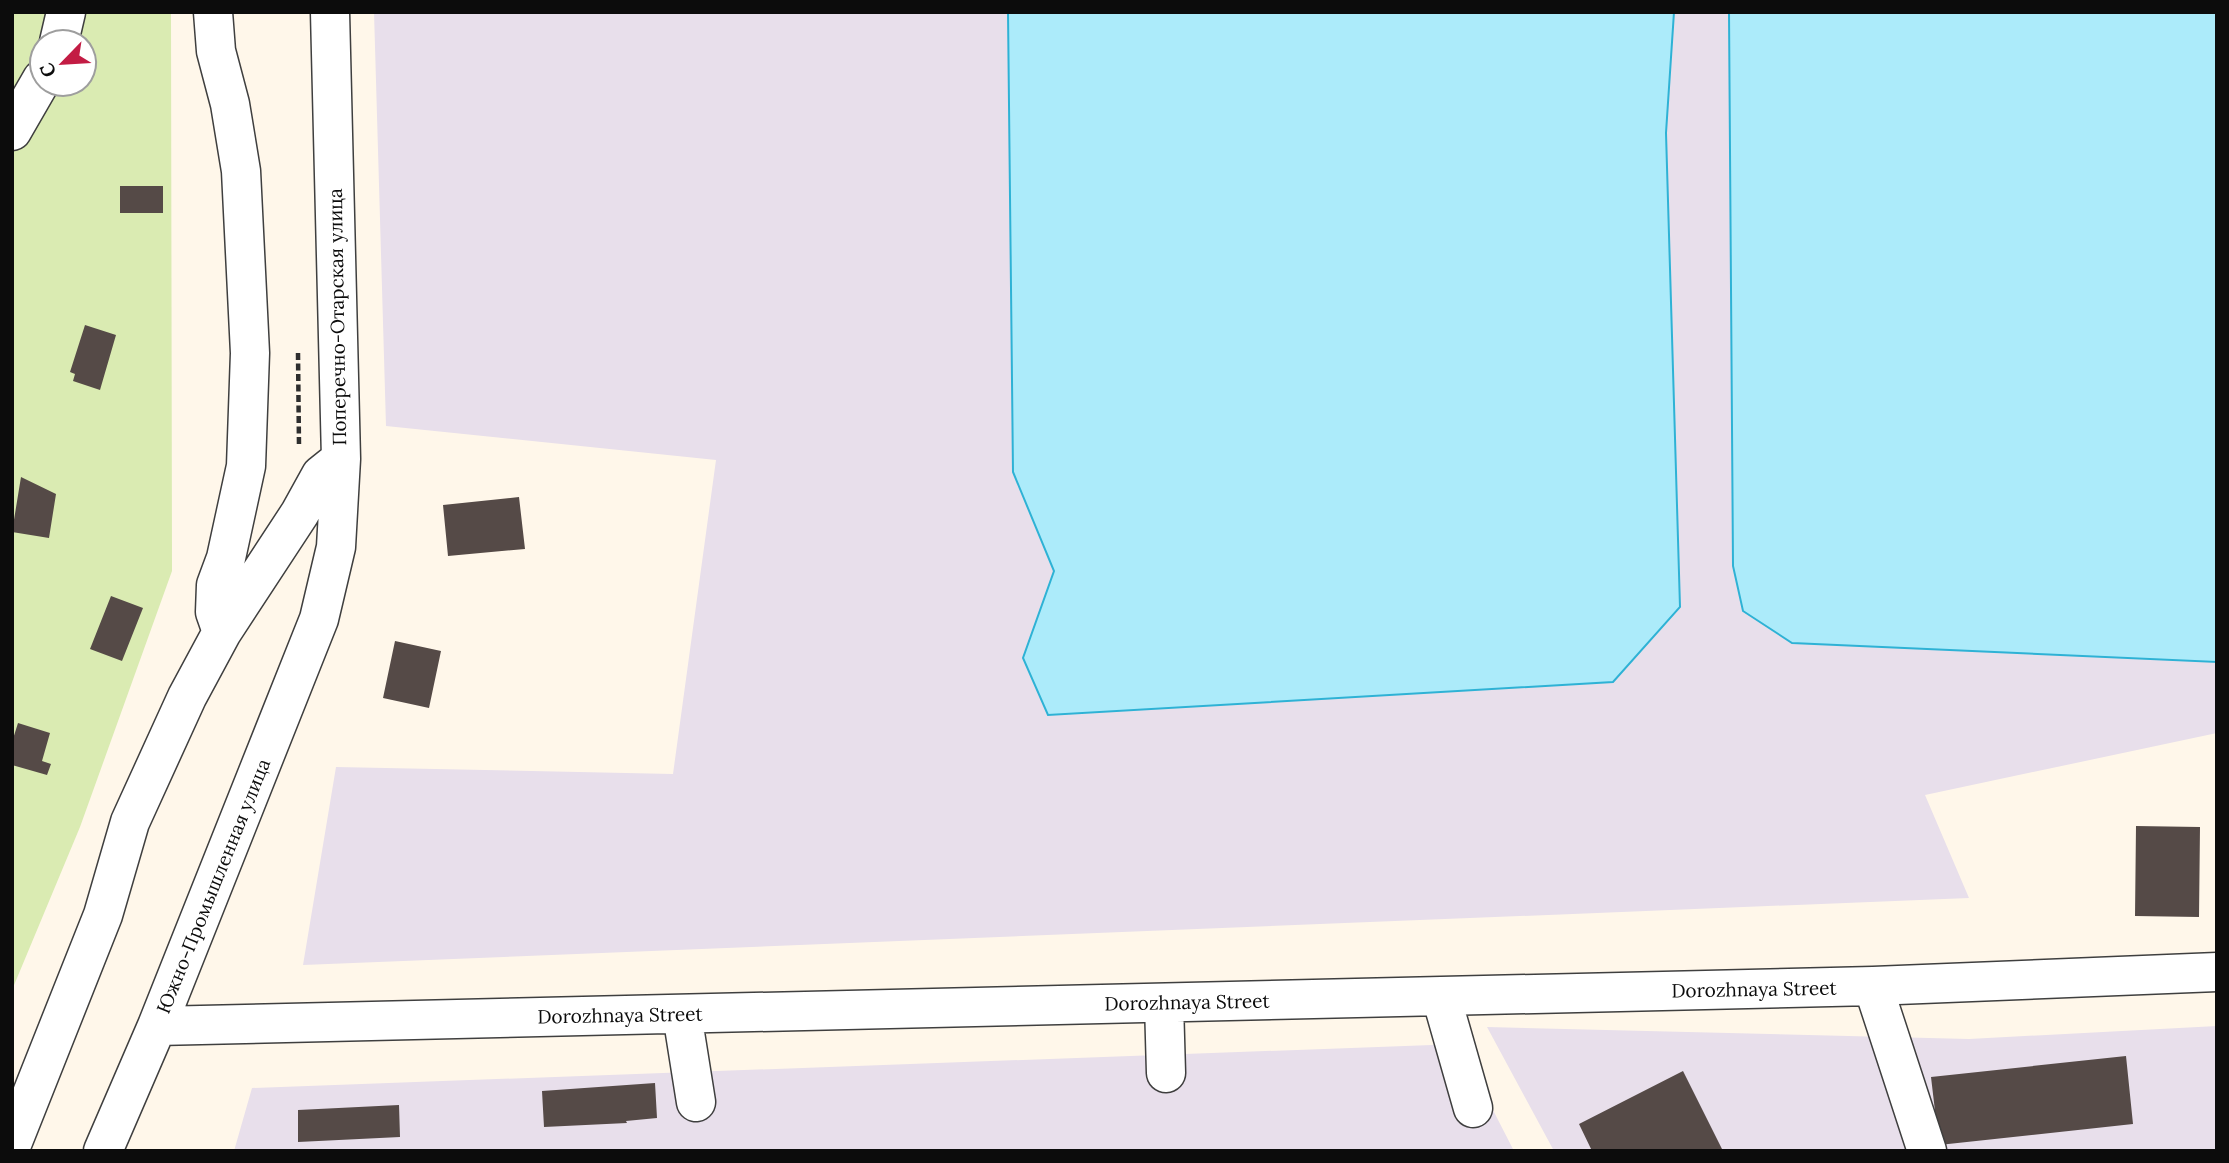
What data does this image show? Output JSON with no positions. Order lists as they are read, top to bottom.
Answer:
{
  "streets": {
    "street": ["Поперечно-Отарская улица", "Южно-Промышленная улица", "Dorozhnaya Street"]
  },
  "crossings": [
    ["Поперечно-Отарская улица", "Южно-Промышленная улица"],
    ["Южно-Промышленная улица", "Dorozhnaya Street"]
  ],
  "north": "bottom left"
}
